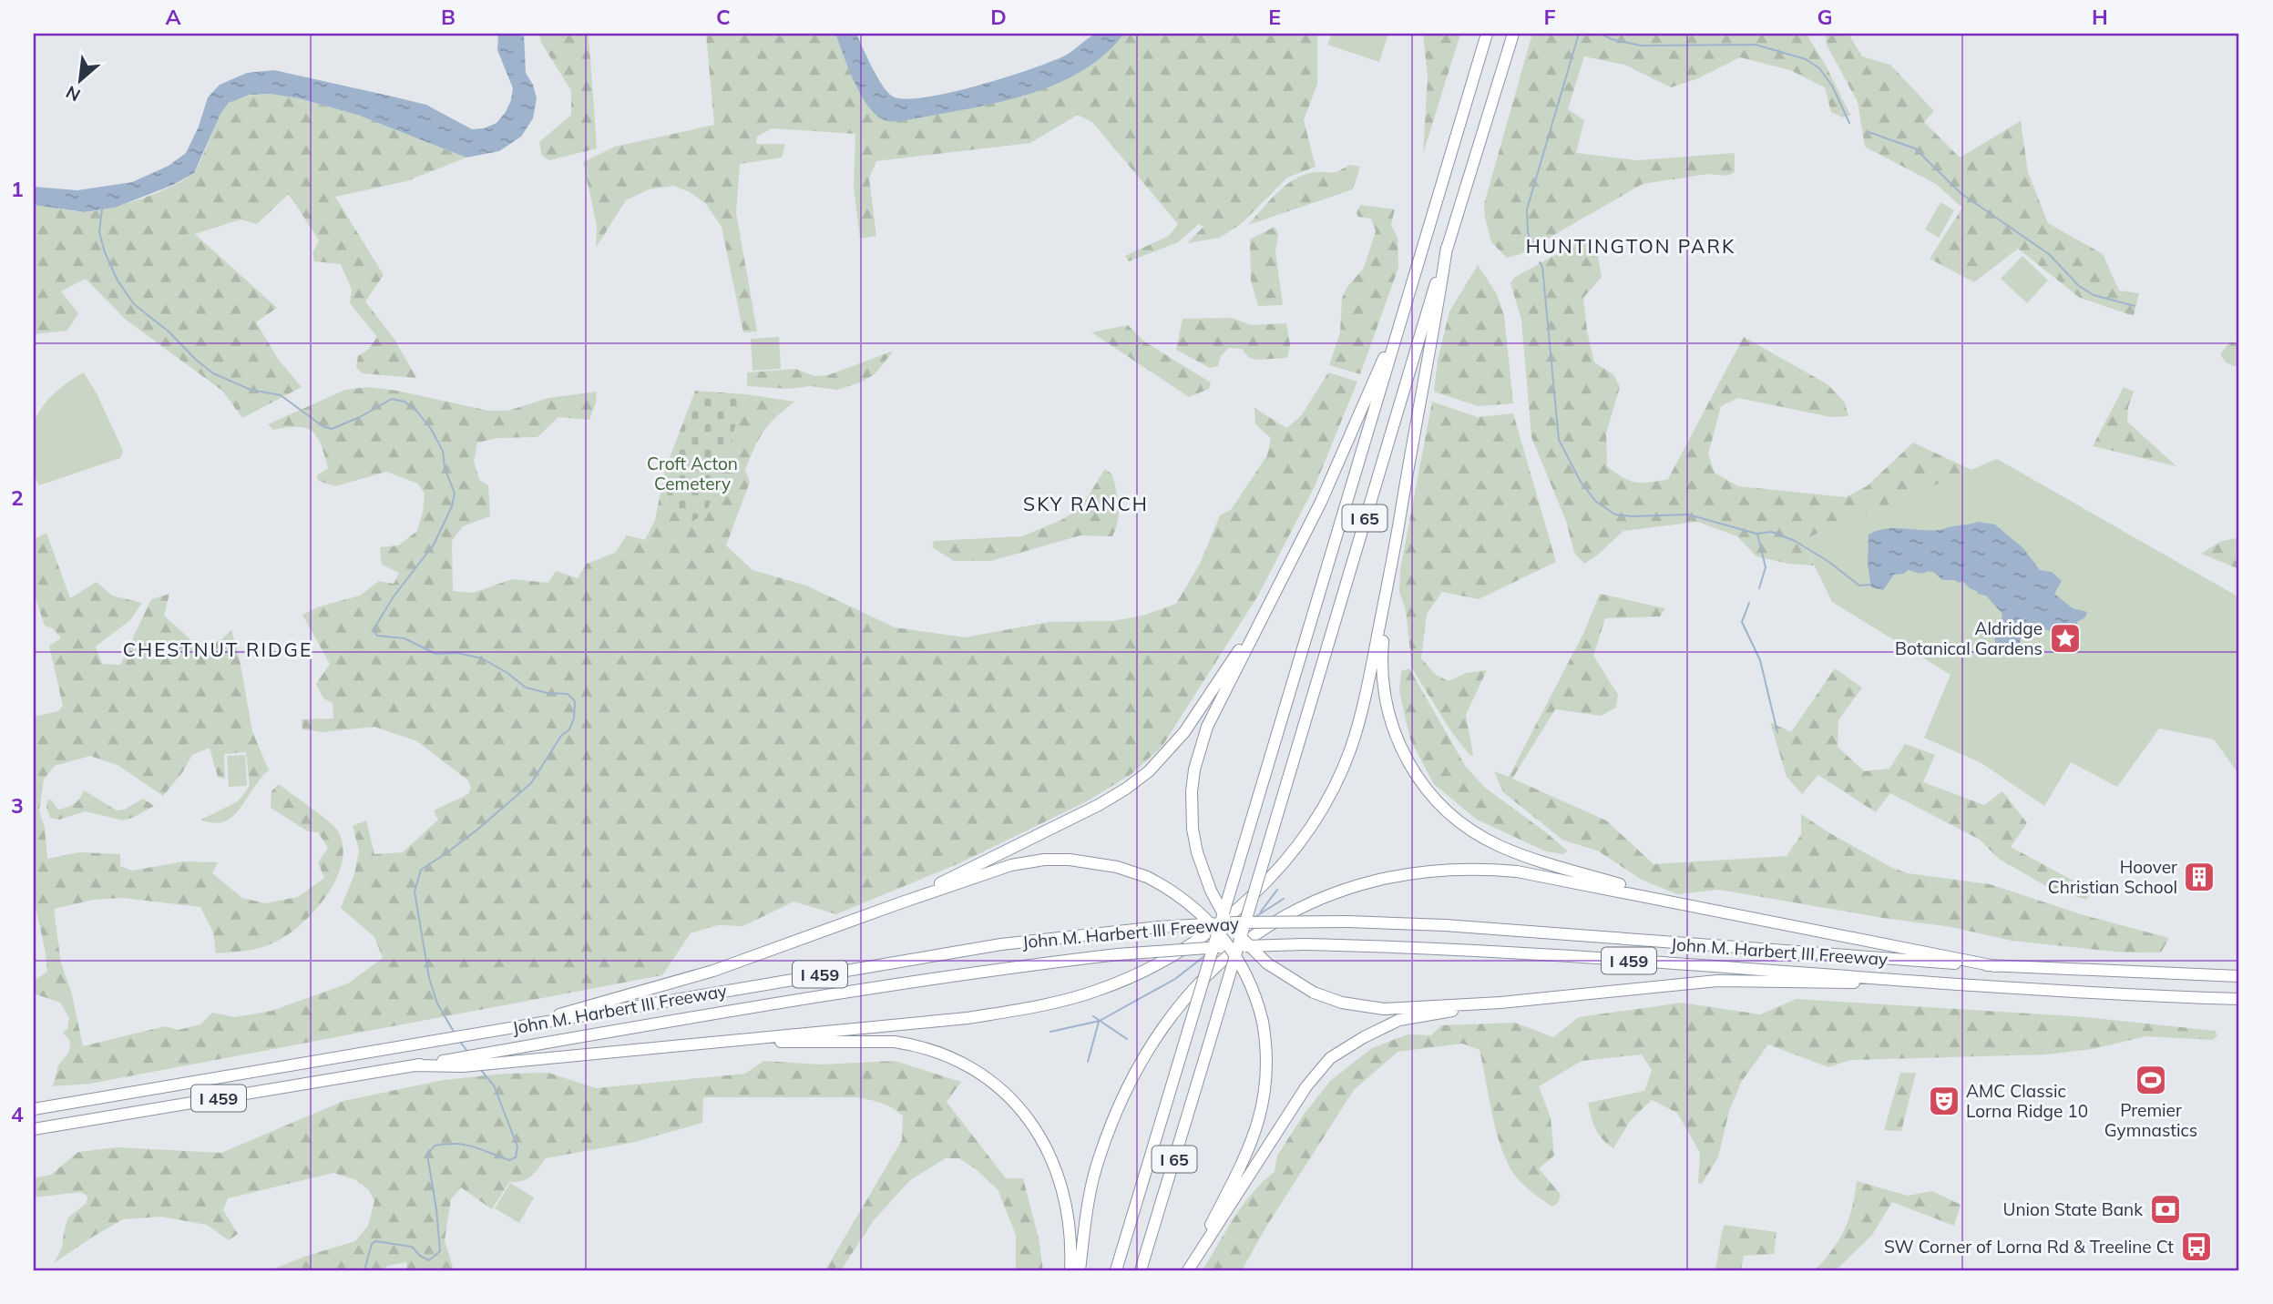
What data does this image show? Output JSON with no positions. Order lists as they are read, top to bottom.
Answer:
{
  "streets": {
    "highway": ["I 65", "John M. Harbert III Freeway", "I 459"]
  },
  "crossings": [
    ["John M. Harbert III Freeway", "I 459"]
  ],
  "districts": ["HUNTINGTON PARK", "SKY RANCH", "CHESTNUT RIDGE"],
  "parks": ["Croft Acton Cemetery"],
  "places": {
    "place": ["Aldridge Botanical Gardens"],
    "building": ["Hoover Christian School"],
    "sports": ["Premier Gymnastics"],
    "theatre": ["AMC Classic Lorna Ridge 10"],
    "bank": ["Union State Bank"],
    "bus stop": ["SW Corner of Lorna Rd & Treeline Ct"]
  },
  "north": "bottom left",
  "grid": {
    "columns": [
      "A",
      "B",
      "C",
      "D",
      "E",
      "F",
      "G",
      "H"
    ],
    "rows": [
      "1",
      "2",
      "3",
      "4"
    ]
  }
}
